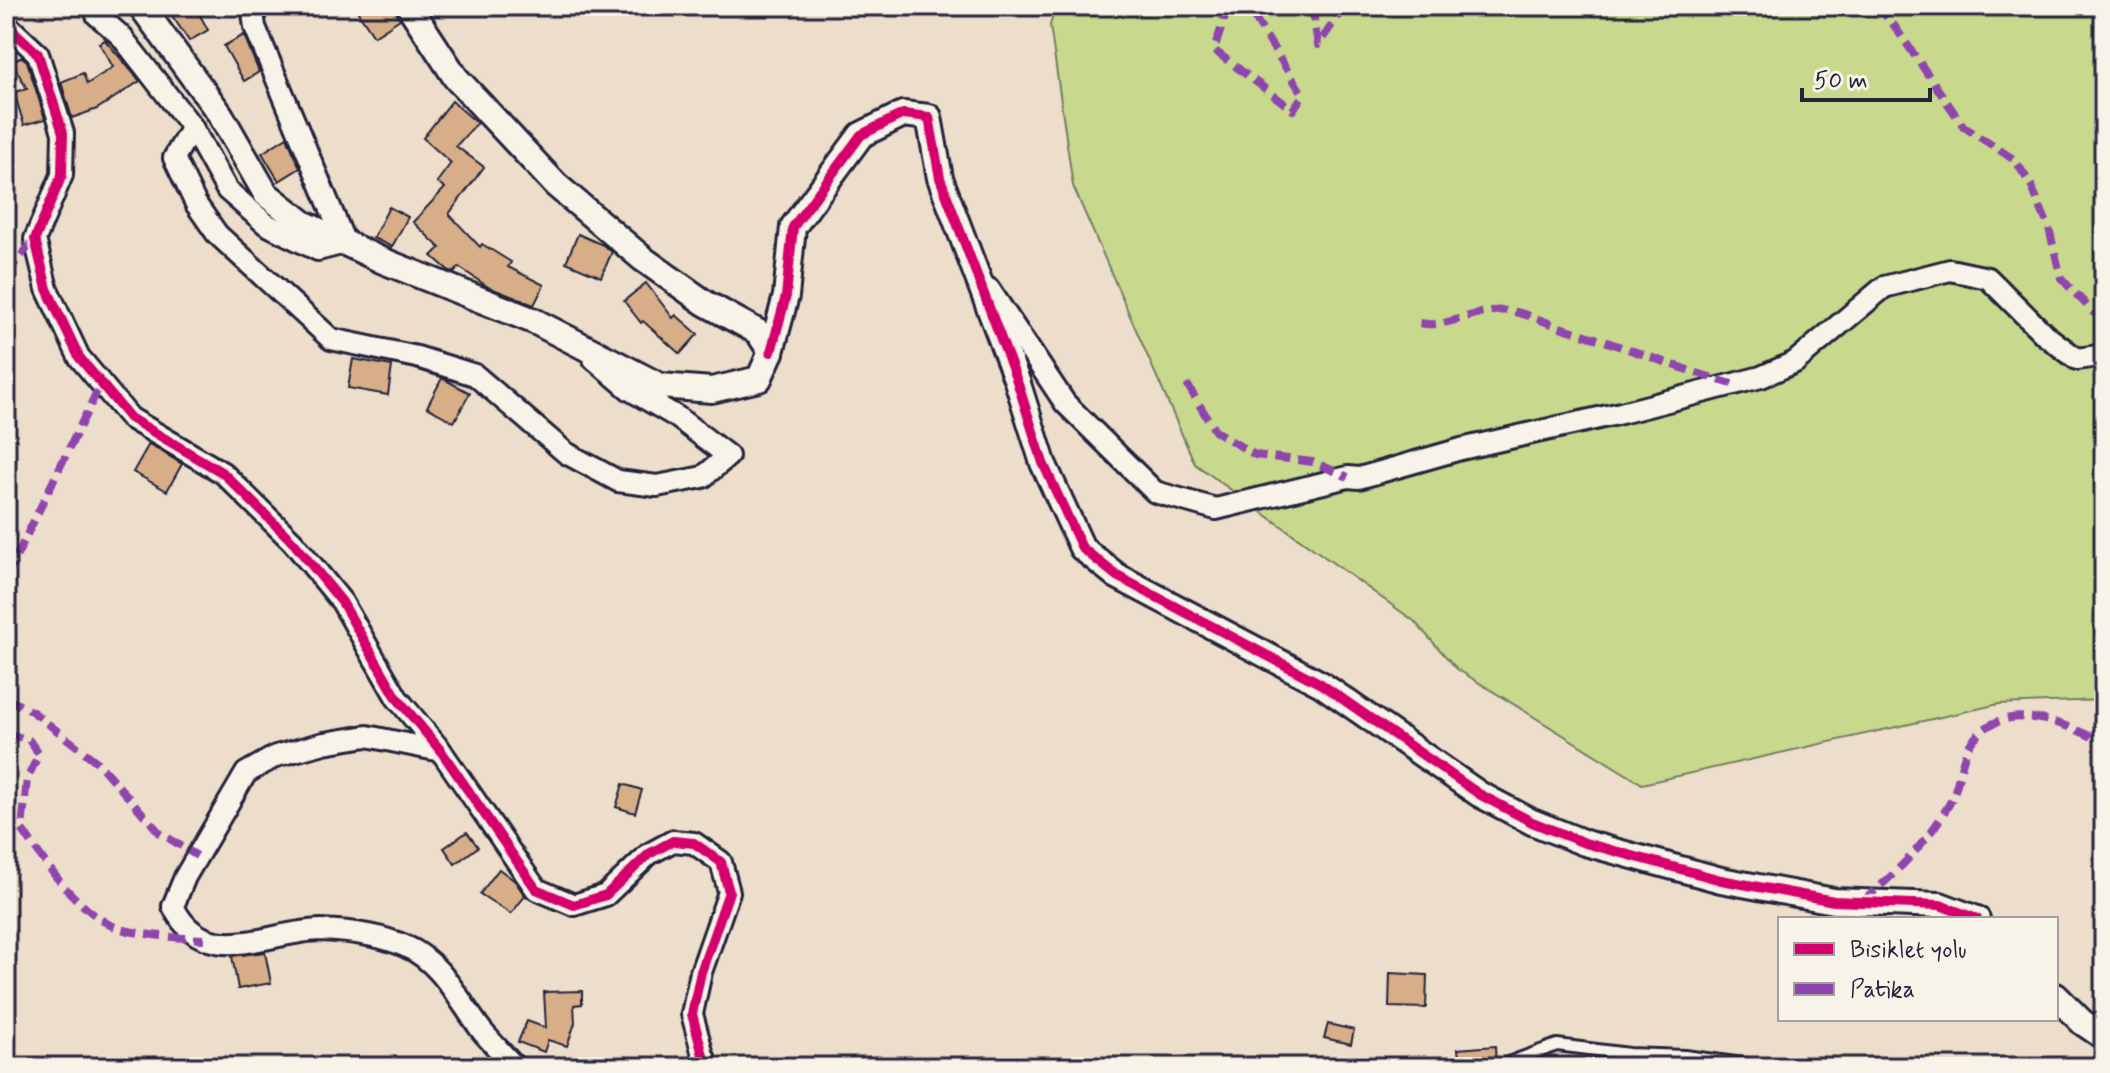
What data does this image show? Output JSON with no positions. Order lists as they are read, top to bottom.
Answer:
{
  "legend": ["Bisiklet yolu", "Patika"],
  "scale_bar": "50 m"
}
